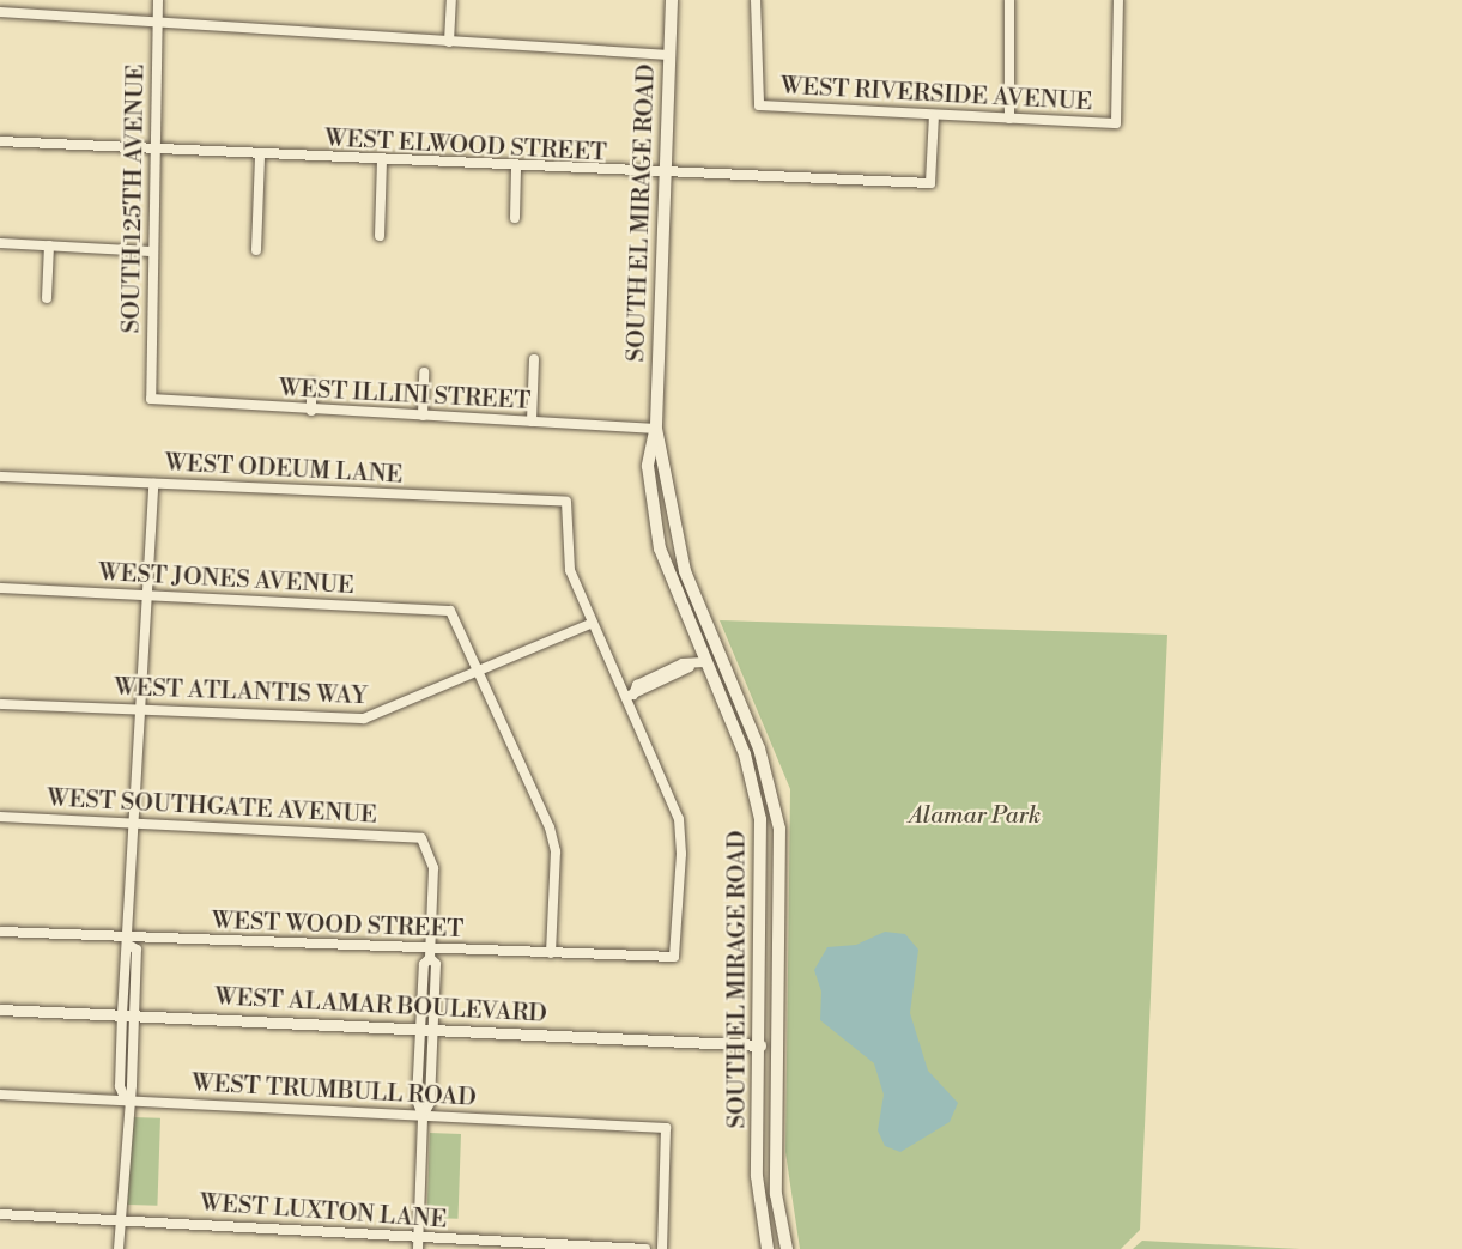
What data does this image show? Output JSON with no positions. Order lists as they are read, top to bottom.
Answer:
{
  "streets": {
    "main road": ["SOUTH EL MIRAGE ROAD"],
    "street": [
      "WEST RIVERSIDE AVENUE",
      "WEST ELWOOD STREET",
      "SOUTH 125TH AVENUE",
      "WEST ILLINI STREET",
      "WEST ODEUM LANE",
      "WEST JONES AVENUE",
      "WEST ATLANTIS WAY",
      "WEST SOUTHGATE AVENUE",
      "WEST WOOD STREET",
      "WEST ALAMAR BOULEVARD",
      "WEST TRUMBULL ROAD",
      "WEST LUXTON LANE"
    ]
  },
  "crossings": [
    ["WEST RIVERSIDE AVENUE", "WEST ELWOOD STREET"],
    ["WEST ELWOOD STREET", "SOUTH 125TH AVENUE"],
    ["WEST ELWOOD STREET", "SOUTH EL MIRAGE ROAD"],
    ["SOUTH 125TH AVENUE", "WEST ILLINI STREET"],
    ["SOUTH EL MIRAGE ROAD", "WEST ILLINI STREET"],
    ["SOUTH EL MIRAGE ROAD", "WEST ALAMAR BOULEVARD"],
    ["WEST ODEUM LANE", "WEST ATLANTIS WAY"],
    ["WEST JONES AVENUE", "WEST ATLANTIS WAY"],
    ["WEST SOUTHGATE AVENUE", "WEST WOOD STREET"]
  ],
  "parks": ["Alamar Park"]
}
